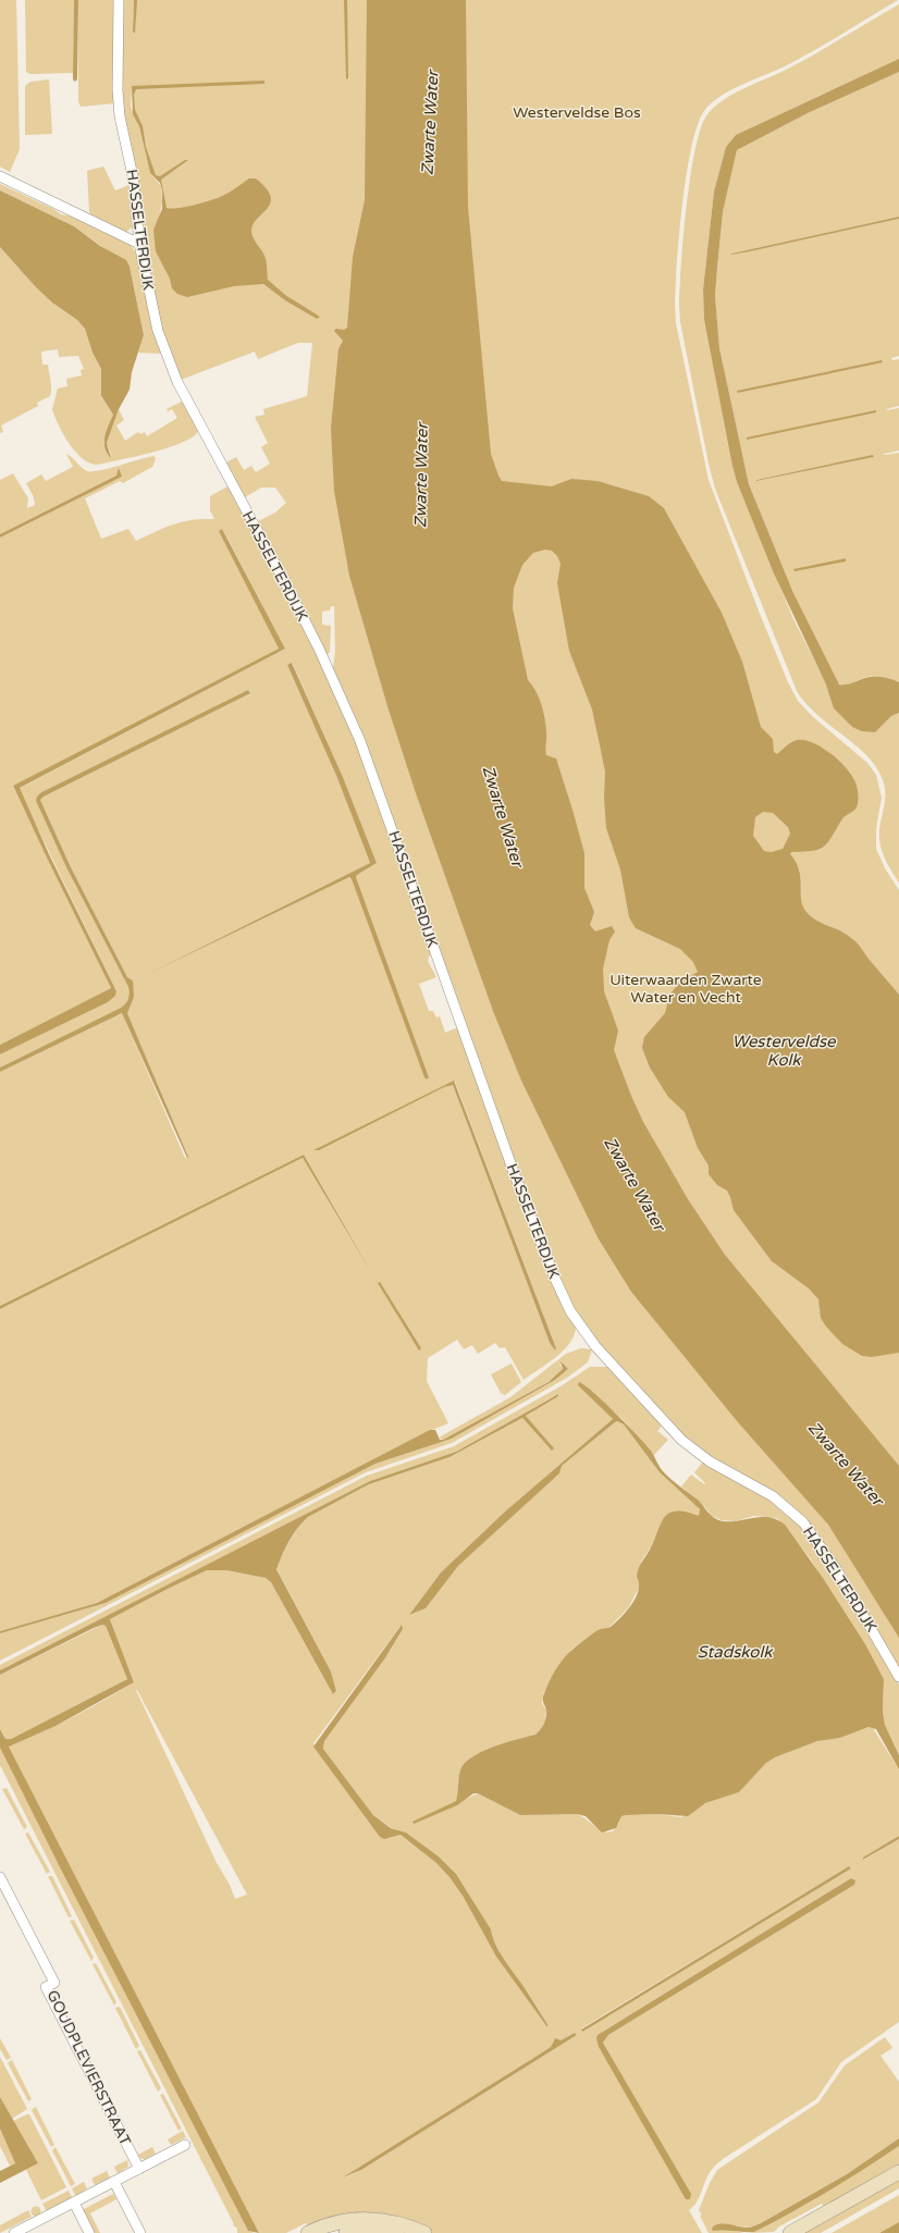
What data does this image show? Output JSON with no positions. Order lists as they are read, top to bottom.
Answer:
{
  "streets": {
    "street": ["HASSELTERDIJK", "GOUDPLEVIERSTRAAT"]
  },
  "water": ["Zwarte Water", "Westerveldse Kolk", "Stadskolk"],
  "parks": ["Westerveldse Bos", "Uiterwaarden Zwarte Water en Vecht"]
}
